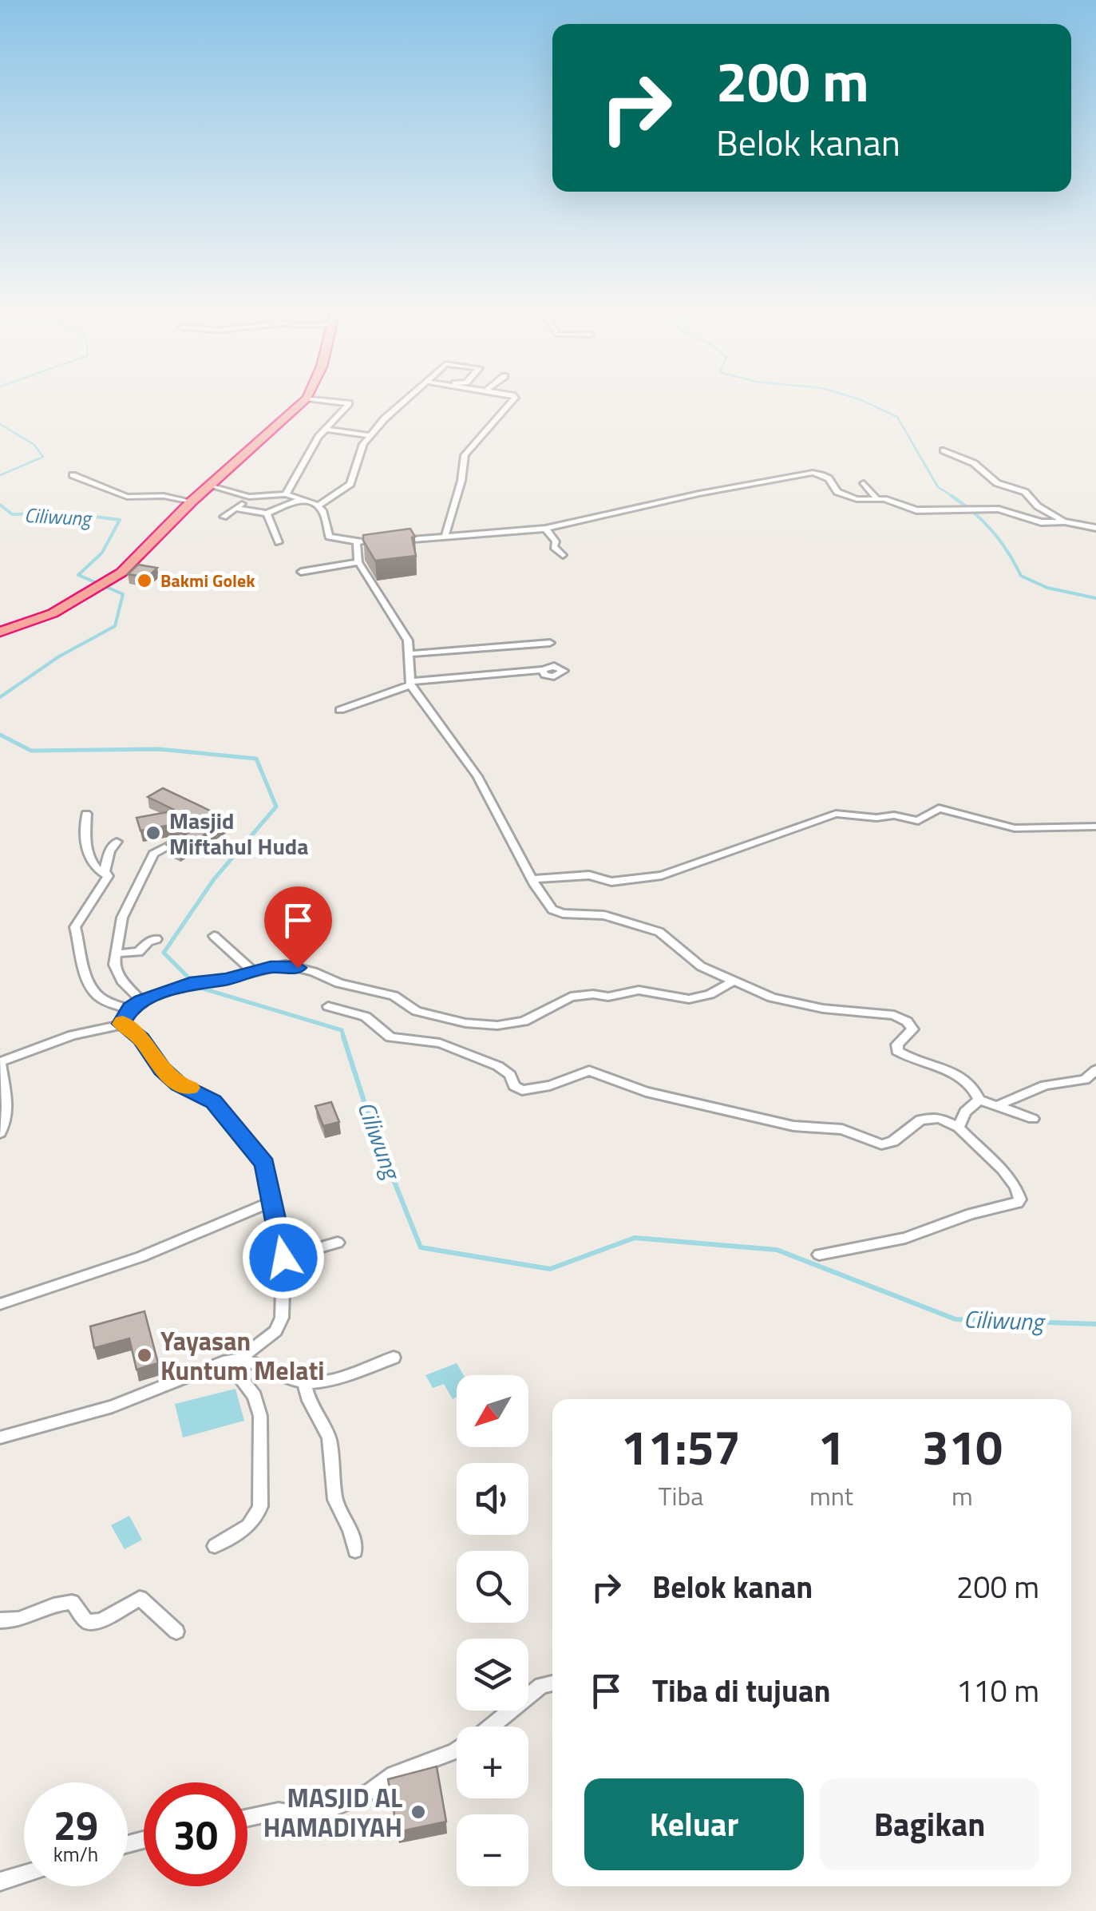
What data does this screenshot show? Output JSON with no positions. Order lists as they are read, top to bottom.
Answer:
{
  "water": ["Ciliwung"],
  "places": [
    "Bakmi Golek",
    "Masjid Miftahul Huda",
    "Yayasan Kuntum Melati",
    "MASJID AL HAMADIYAH"
  ],
  "north": "bottom left",
  "page": {
    "turn": ["200 m", "Belok kanan"],
    "map_buttons": ["+", "−"],
    "eta": [
      "11:57",
      "Tiba",
      "1",
      "mnt",
      "310",
      "m"
    ],
    "list": [
      {
        "name": "Belok kanan",
        "value": "200 m"
      },
      {
        "name": "Tiba di tujuan",
        "value": "110 m"
      }
    ],
    "buttons": ["Keluar", "Bagikan"],
    "speed": "29 km/h",
    "limit": "30"
  }
}
